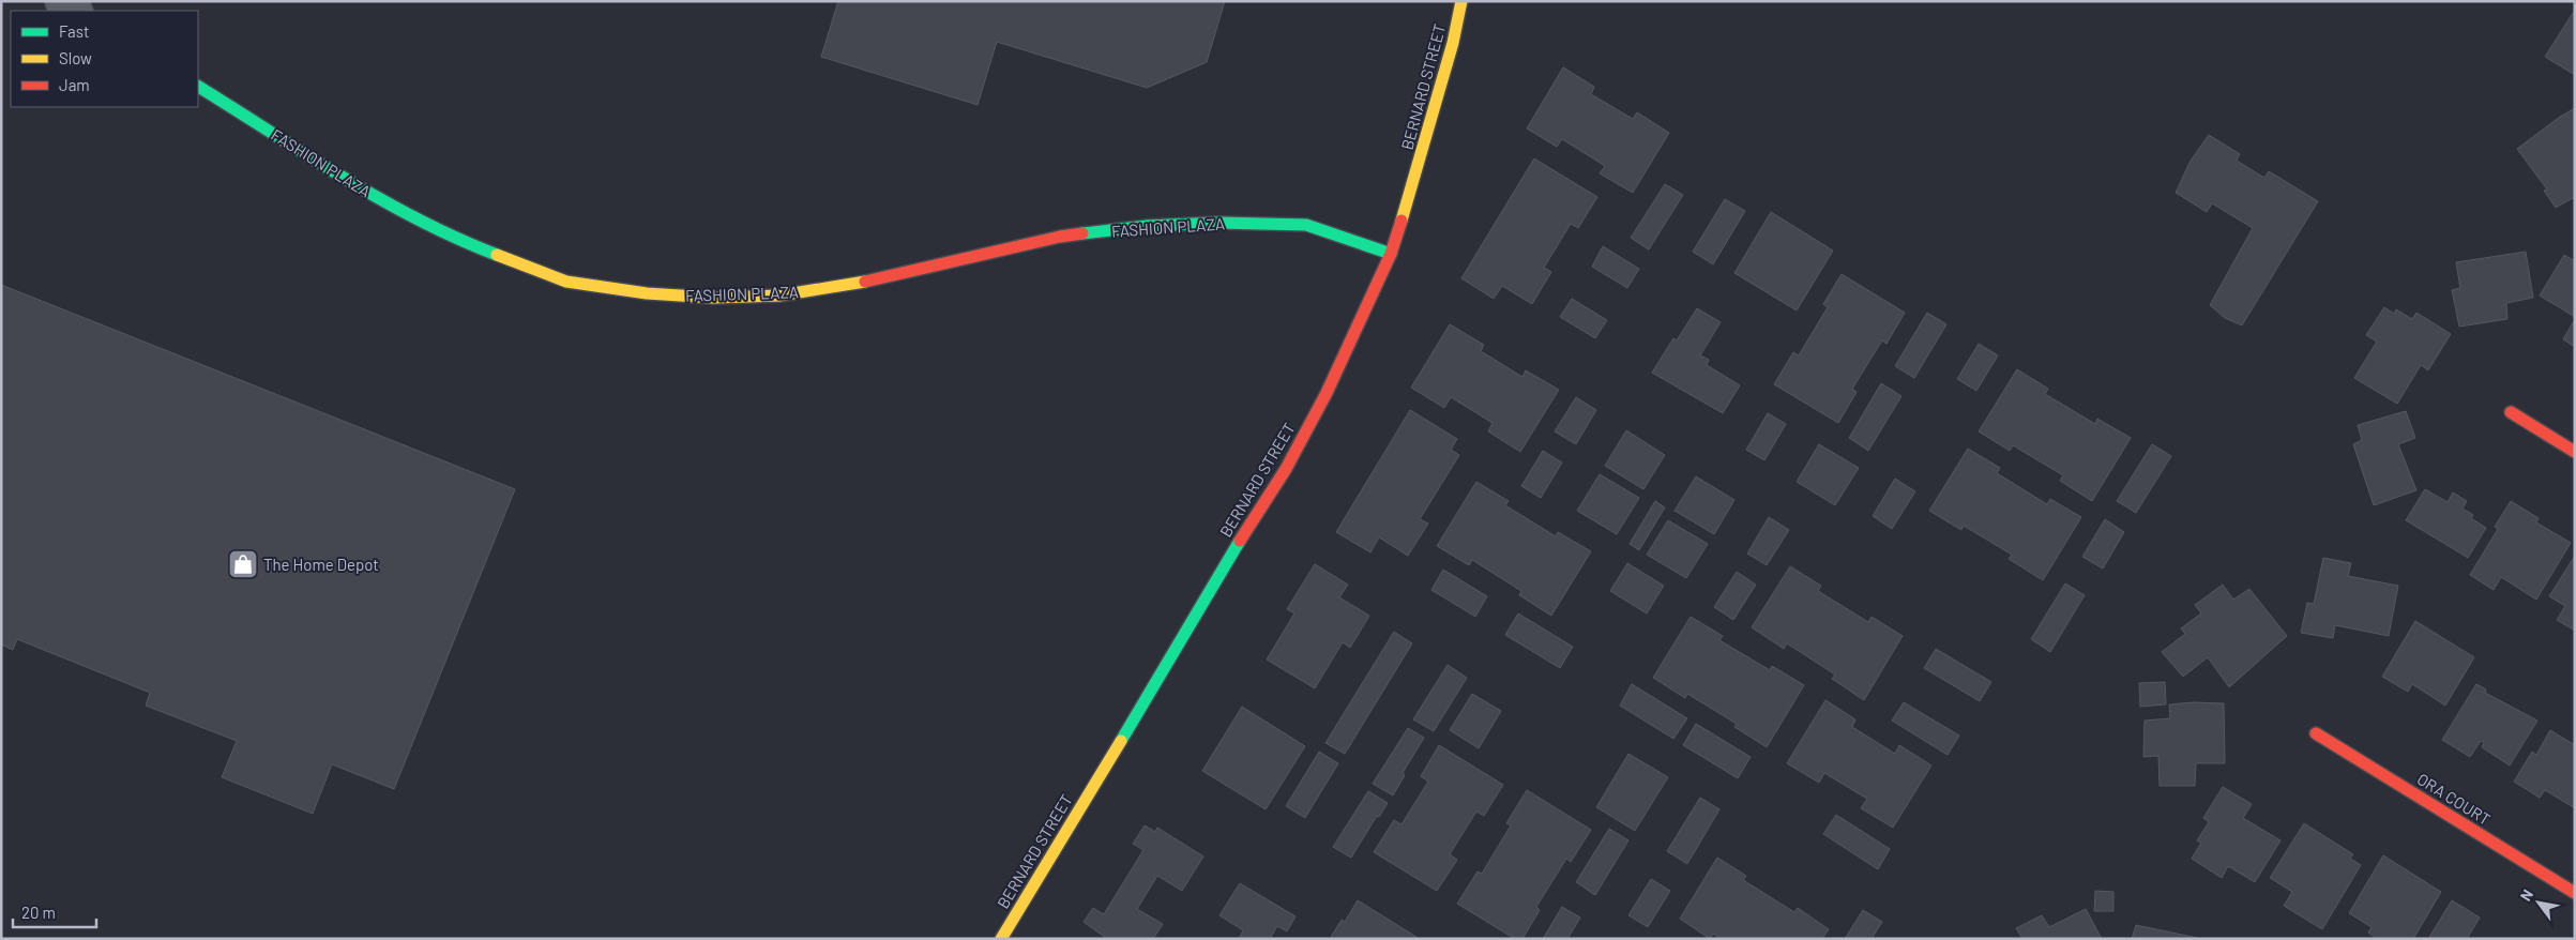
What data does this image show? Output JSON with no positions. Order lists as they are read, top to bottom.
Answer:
{
  "streets": {
    "street": ["BERNARD STREET", "FASHION PLAZA", "ORA COURT"]
  },
  "crossings": [
    ["BERNARD STREET", "FASHION PLAZA"]
  ],
  "places": {
    "shop": ["The Home Depot"]
  },
  "legend": ["Fast", "Slow", "Jam"],
  "scale_bar": "20 m",
  "north": "top left"
}
